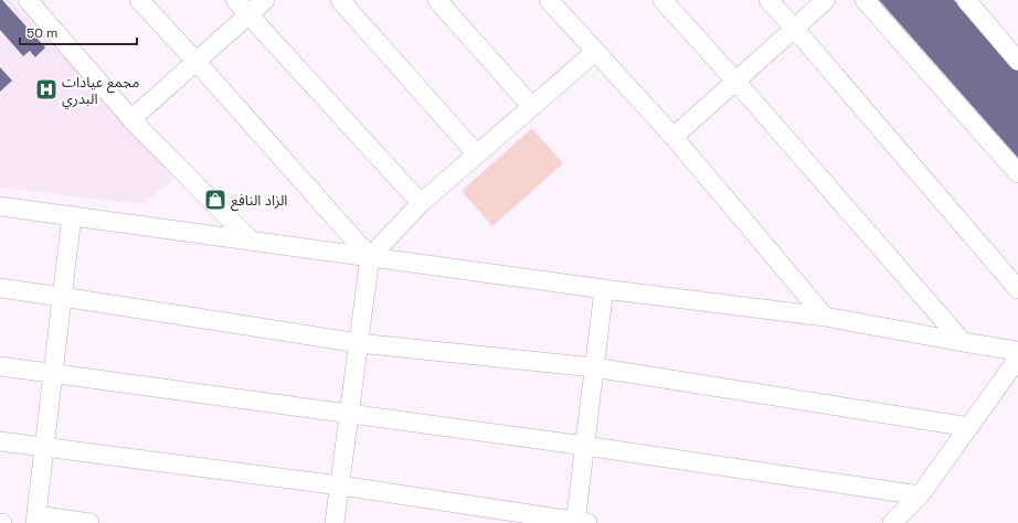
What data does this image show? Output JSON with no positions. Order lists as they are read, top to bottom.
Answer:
{
  "places": {
    "hospital": ["مجمع عيادات البدري"],
    "shop": ["الزاد النافع"]
  },
  "scale_bar": "50 m"
}
